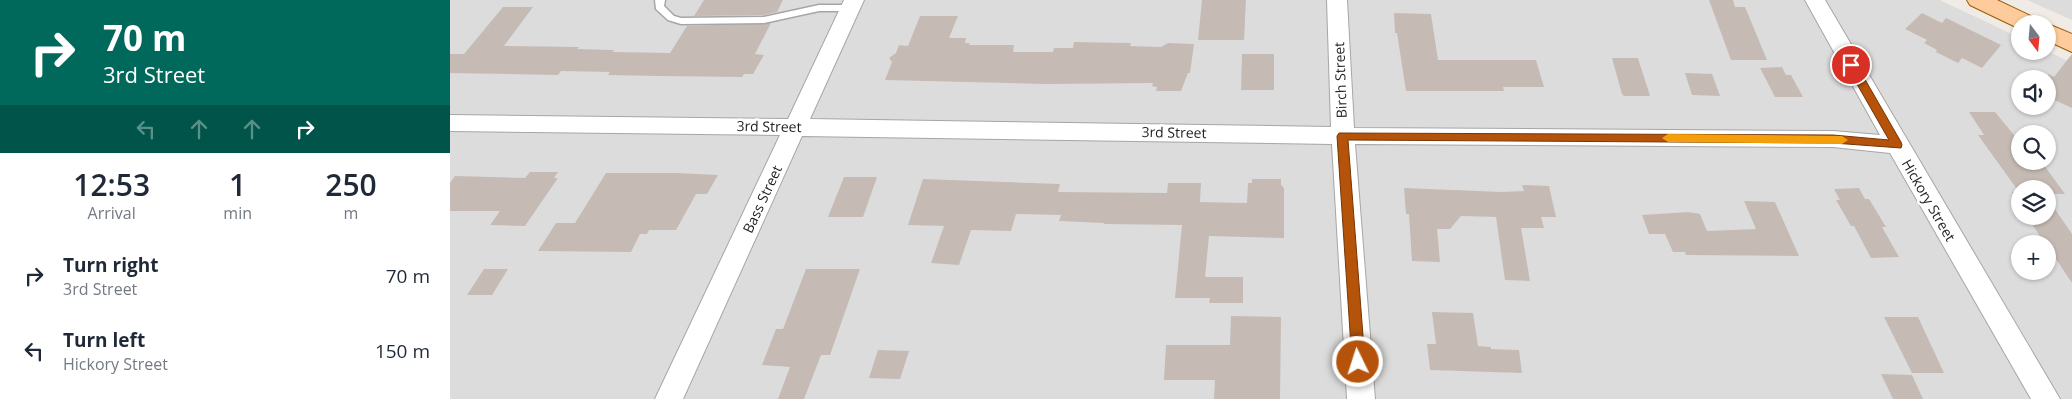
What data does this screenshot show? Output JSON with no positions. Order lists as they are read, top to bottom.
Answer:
{
  "streets": {
    "street": [
      "Birch Street",
      "3rd Street",
      "Bass Street",
      "Hickory Street"
    ]
  },
  "crossings": [
    ["Birch Street", "3rd Street"],
    ["3rd Street", "Bass Street"],
    ["3rd Street", "Hickory Street"]
  ],
  "north": "bottom",
  "page": {
    "turn": ["70 m", "3rd Street"],
    "map_buttons": "+",
    "eta": [
      "12:53",
      "Arrival",
      "1",
      "min",
      "250",
      "m"
    ],
    "list": [
      {
        "name": "Turn right",
        "note": "3rd Street",
        "value": "70 m"
      },
      {
        "name": "Turn left",
        "note": "Hickory Street",
        "value": "150 m"
      }
    ]
  }
}
